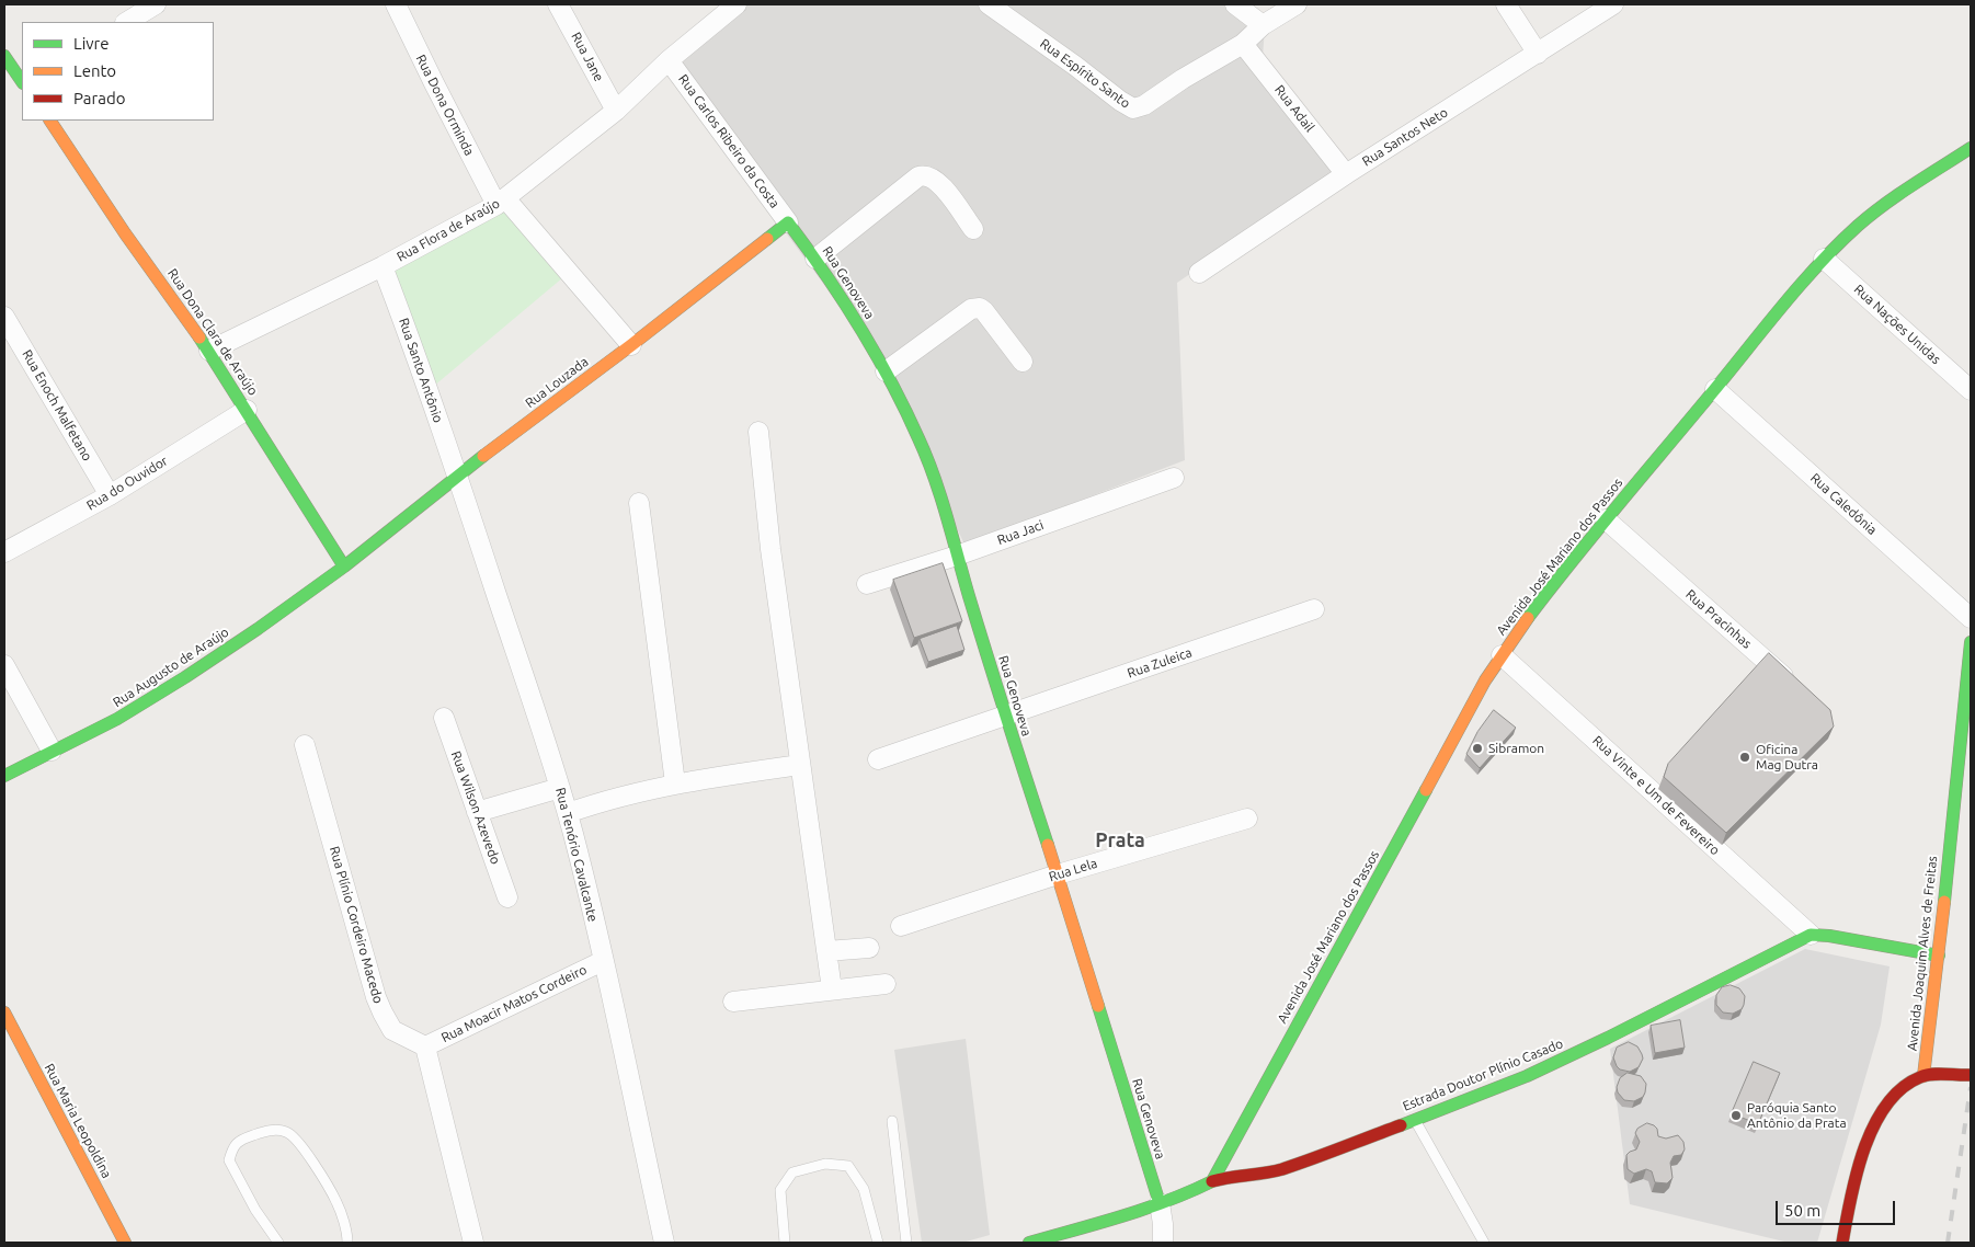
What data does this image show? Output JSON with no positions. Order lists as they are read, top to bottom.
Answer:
{
  "streets": {
    "street": [
      "Rua Jane",
      "Rua Espírito Santo",
      "Rua Dona Orminda",
      "Rua Adail",
      "Rua Santos Neto",
      "Rua Carlos Ribeiro da Costa",
      "Rua Flora de Araújo",
      "Rua Genoveva",
      "Rua Nações Unidas",
      "Rua Dona Clara de Araújo",
      "Rua Santo Antônio",
      "Rua Louzada",
      "Rua Enoch Malfetano",
      "Rua do Ouvidor",
      "Rua Caledônia",
      "Rua Jaci",
      "Avenida José Mariano dos Passos",
      "Rua Pracinhas",
      "Rua Zuleica",
      "Rua Augusto de Araújo",
      "Rua Vinte e Um de Fevereiro",
      "Rua Wilson Azevedo",
      "Rua Tenório Cavalcante",
      "Rua Lela",
      "Rua Plínio Cordeiro Macedo",
      "Avenida Joaquim Alves de Freitas",
      "Rua Moacir Matos Cordeiro",
      "Estrada Doutor Plínio Casado",
      "Rua Maria Leopoldina"
    ]
  },
  "crossings": [
    ["Rua Jane", "Rua Flora de Araújo"],
    ["Rua Espírito Santo", "Rua Adail"],
    ["Rua Dona Orminda", "Rua Flora de Araújo"],
    ["Rua Dona Orminda", "Rua Louzada"],
    ["Rua Adail", "Rua Santos Neto"],
    ["Rua Carlos Ribeiro da Costa", "Rua Flora de Araújo"],
    ["Rua Carlos Ribeiro da Costa", "Rua Genoveva"],
    ["Rua Carlos Ribeiro da Costa", "Rua Louzada"],
    ["Rua Flora de Araújo", "Rua Dona Clara de Araújo"],
    ["Rua Flora de Araújo", "Rua Santo Antônio"],
    ["Rua Genoveva", "Rua Louzada"],
    ["Rua Genoveva", "Rua Jaci"],
    ["Rua Genoveva", "Rua Zuleica"],
    ["Rua Genoveva", "Rua Lela"],
    ["Rua Genoveva", "Estrada Doutor Plínio Casado"],
    ["Rua Nações Unidas", "Avenida José Mariano dos Passos"],
    ["Rua Dona Clara de Araújo", "Rua Louzada"],
    ["Rua Dona Clara de Araújo", "Rua do Ouvidor"],
    ["Rua Dona Clara de Araújo", "Rua Augusto de Araújo"],
    ["Rua Santo Antônio", "Rua Louzada"],
    ["Rua Santo Antônio", "Rua Tenório Cavalcante"],
    ["Rua Louzada", "Rua Augusto de Araújo"],
    ["Rua Louzada", "Rua Tenório Cavalcante"],
    ["Rua Enoch Malfetano", "Rua do Ouvidor"],
    ["Rua Caledônia", "Avenida José Mariano dos Passos"],
    ["Avenida José Mariano dos Passos", "Rua Pracinhas"],
    ["Avenida José Mariano dos Passos", "Rua Vinte e Um de Fevereiro"],
    ["Avenida José Mariano dos Passos", "Estrada Doutor Plínio Casado"],
    ["Rua Vinte e Um de Fevereiro", "Estrada Doutor Plínio Casado"],
    ["Rua Tenório Cavalcante", "Rua Moacir Matos Cordeiro"],
    ["Rua Plínio Cordeiro Macedo", "Rua Moacir Matos Cordeiro"],
    ["Avenida Joaquim Alves de Freitas", "Estrada Doutor Plínio Casado"]
  ],
  "districts": ["Prata"],
  "places": ["Sibramon", "Oficina Mag Dutra", "Paróquia Santo Antônio da Prata"],
  "legend": ["Livre", "Lento", "Parado"],
  "scale_bar": "50 m"
}
